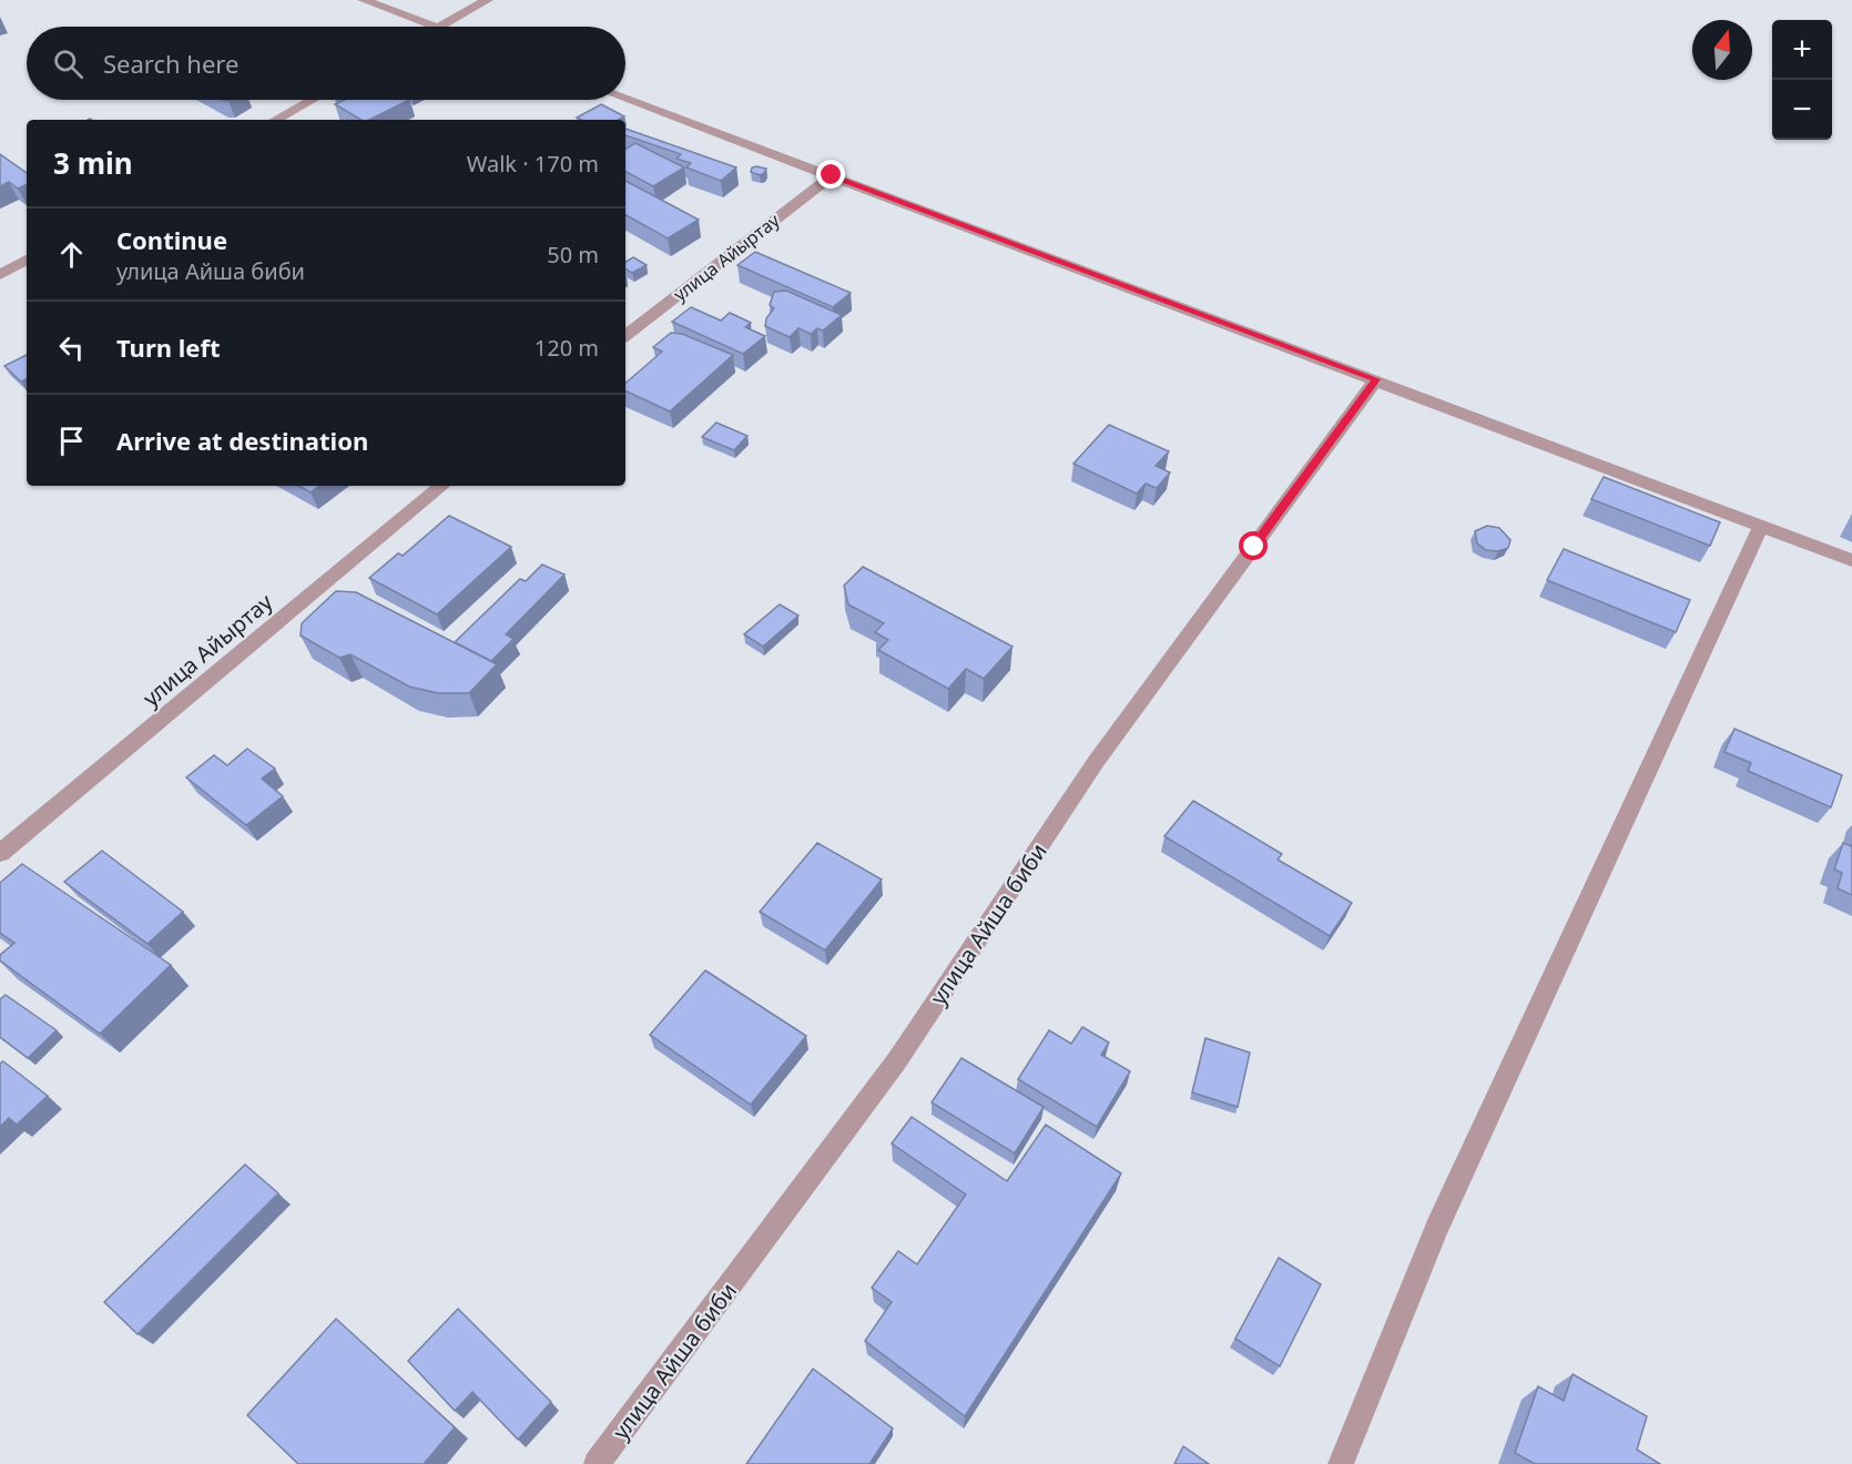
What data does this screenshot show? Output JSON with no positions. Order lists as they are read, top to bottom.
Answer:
{
  "streets": {
    "street": ["улица Айыртау", "улица Айша биби"]
  },
  "north": "top",
  "page": {
    "map_buttons": ["+", "−"],
    "search": "Search here",
    "heading": ["3 min", "Walk · 170 m"],
    "list": [
      ["Continue", "улица Айша биби", "50 m"],
      ["Turn left", "120 m"],
      "Arrive at destination"
    ]
  }
}
